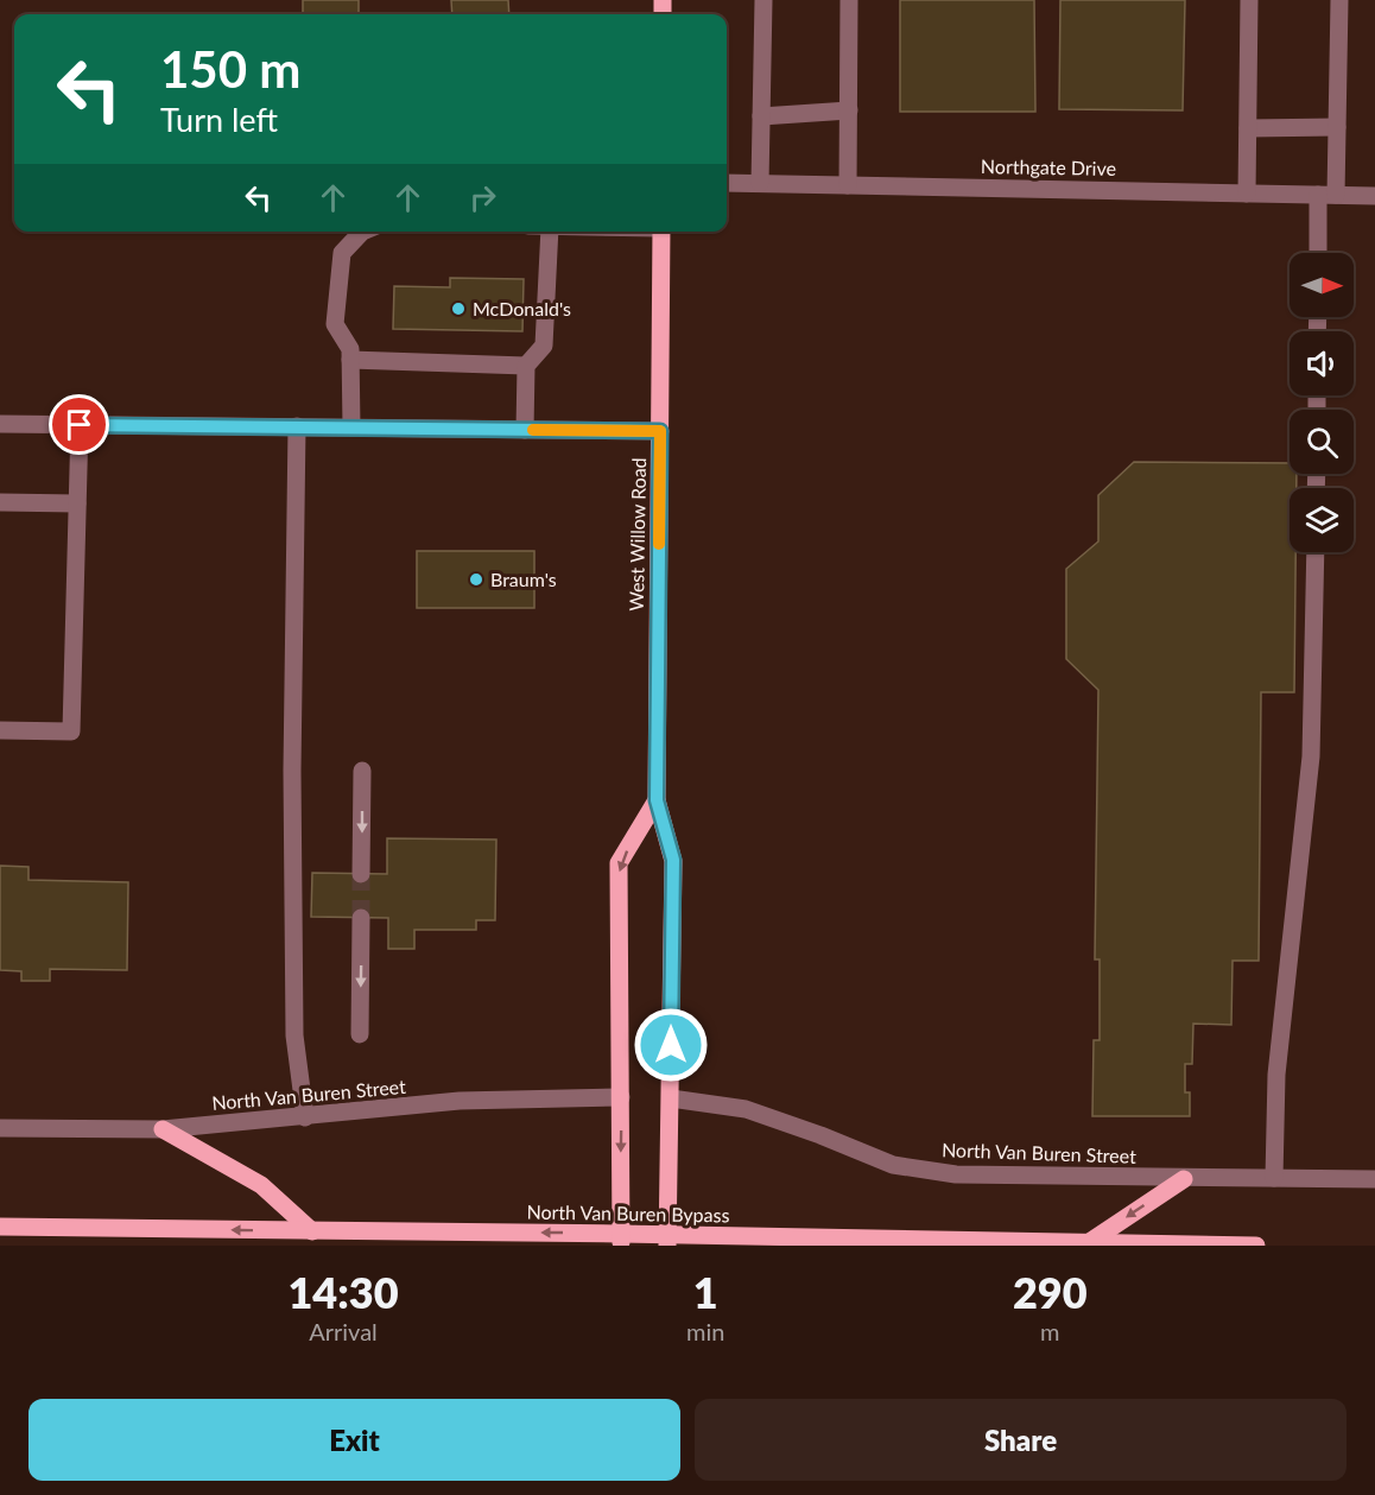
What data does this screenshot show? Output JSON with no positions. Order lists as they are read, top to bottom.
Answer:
{
  "streets": {
    "main road": ["West Willow Road", "North Van Buren Bypass"],
    "street": ["Northgate Drive", "North Van Buren Street"]
  },
  "crossings": [
    ["West Willow Road", "North Van Buren Street"],
    ["West Willow Road", "North Van Buren Bypass"]
  ],
  "one_way": ["North Van Buren Bypass"],
  "places": ["McDonald's", "Braum's"],
  "north": "right",
  "page": {
    "turn": ["150 m", "Turn left"],
    "eta": [
      "14:30",
      "Arrival",
      "1",
      "min",
      "290",
      "m"
    ],
    "buttons": ["Exit", "Share"]
  }
}
